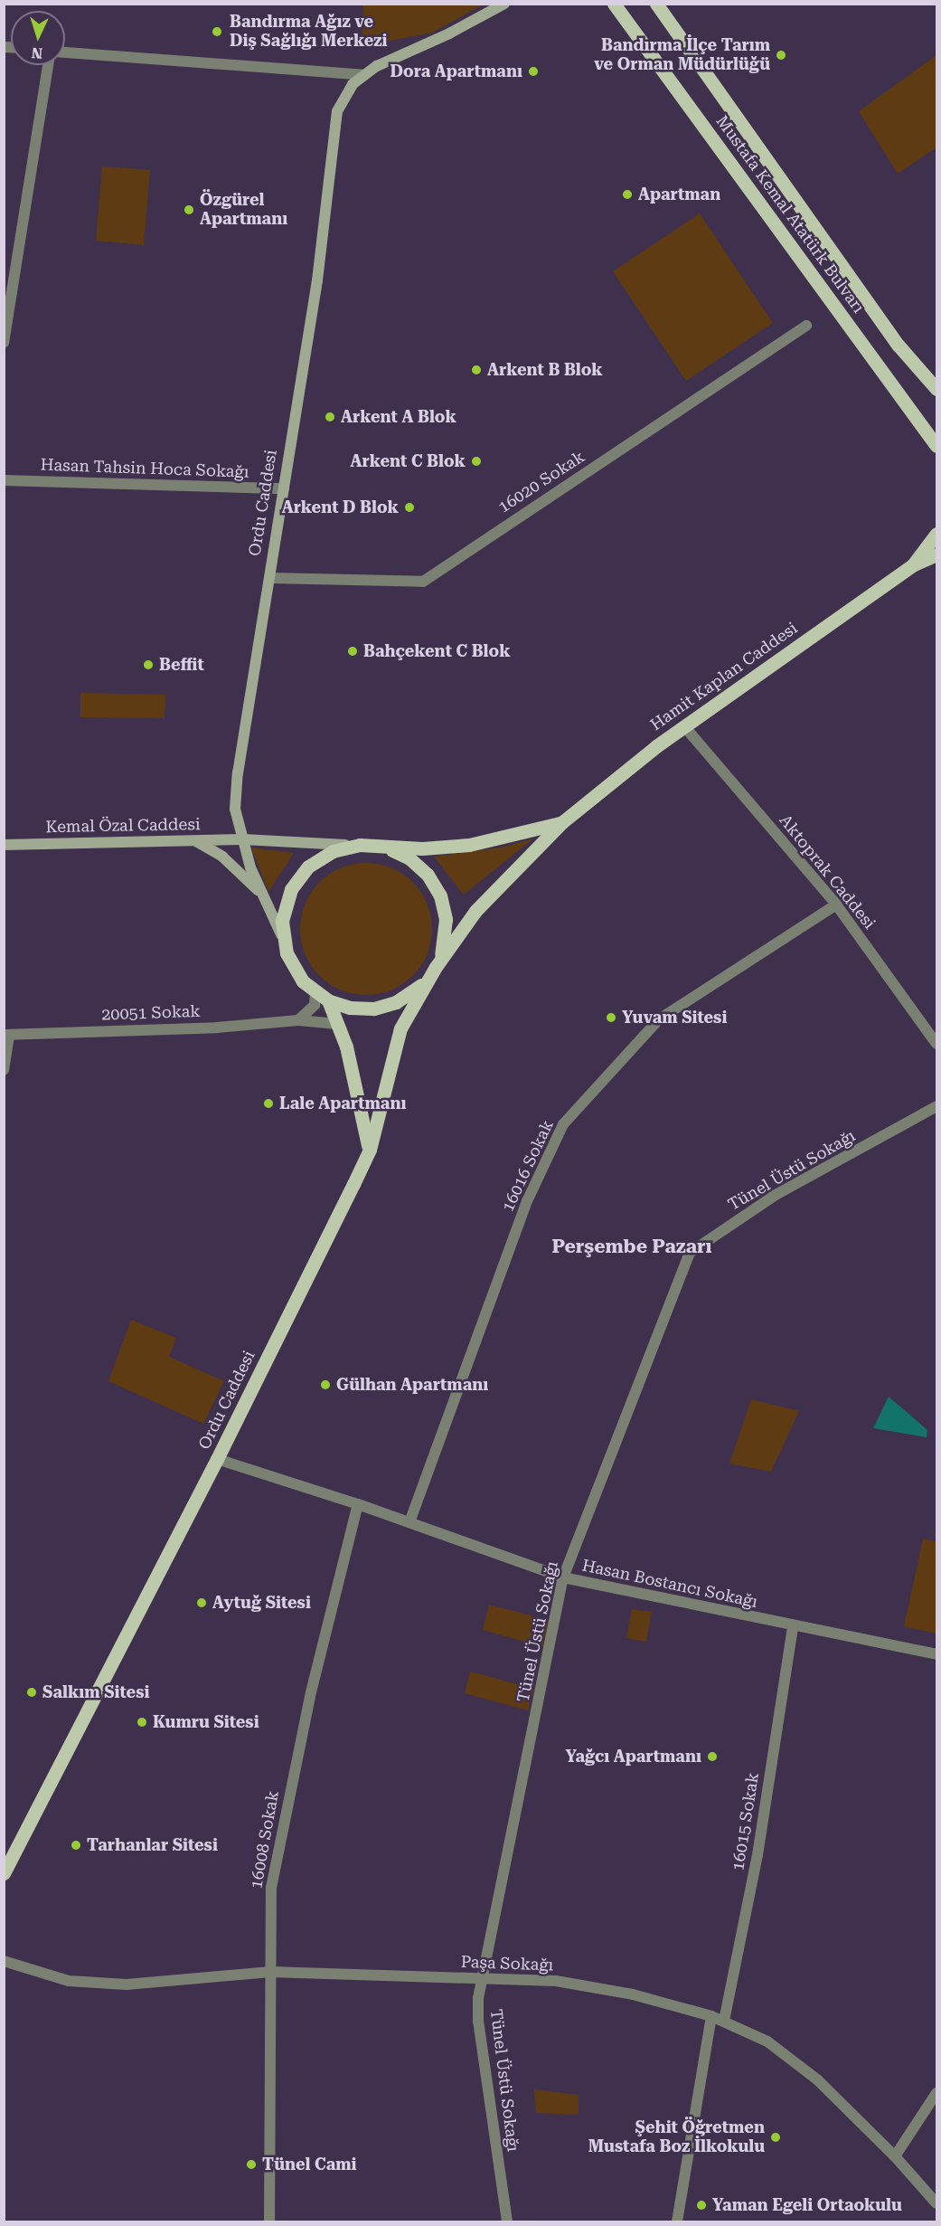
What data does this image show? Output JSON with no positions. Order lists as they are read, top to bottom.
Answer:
{
  "streets": {
    "main road": ["Mustafa Kemal Atatürk Bulvarı", "Ordu Caddesi", "Hamit Kaplan Caddesi"],
    "street": [
      "Hasan Tahsin Hoca Sokağı",
      "16020 Sokak",
      "Kemal Özal Caddesi",
      "Aktoprak Caddesi",
      "20051 Sokak",
      "16016 Sokak",
      "Tünel Üstü Sokağı",
      "Hasan Bostancı Sokağı",
      "16015 Sokak",
      "16008 Sokak",
      "Paşa Sokağı"
    ]
  },
  "crossings": [
    ["Hasan Tahsin Hoca Sokağı", "Ordu Caddesi"],
    ["16020 Sokak", "Ordu Caddesi"],
    ["Ordu Caddesi", "Hamit Kaplan Caddesi"],
    ["Ordu Caddesi", "Kemal Özal Caddesi"],
    ["Ordu Caddesi", "Hasan Bostancı Sokağı"],
    ["Hamit Kaplan Caddesi", "Kemal Özal Caddesi"],
    ["Hamit Kaplan Caddesi", "Aktoprak Caddesi"],
    ["Aktoprak Caddesi", "16016 Sokak"],
    ["16016 Sokak", "Hasan Bostancı Sokağı"],
    ["Tünel Üstü Sokağı", "Hasan Bostancı Sokağı"],
    ["Tünel Üstü Sokağı", "Paşa Sokağı"],
    ["Hasan Bostancı Sokağı", "16015 Sokak"],
    ["Hasan Bostancı Sokağı", "16008 Sokak"],
    ["16015 Sokak", "Paşa Sokağı"],
    ["16008 Sokak", "Paşa Sokağı"]
  ],
  "districts": ["Perşembe Pazarı"],
  "places": [
    "Bandırma Ağız ve Diş Sağlığı Merkezi",
    "Bandırma İlçe Tarım ve Orman Müdürlüğü",
    "Dora Apartmanı",
    "Apartman",
    "Özgürel Apartmanı",
    "Arkent B Blok",
    "Arkent A Blok",
    "Arkent C Blok",
    "Arkent D Blok",
    "Bahçekent C Blok",
    "Beffit",
    "Yuvam Sitesi",
    "Lale Apartmanı",
    "Gülhan Apartmanı",
    "Aytuğ Sitesi",
    "Salkım Sitesi",
    "Kumru Sitesi",
    "Yağcı Apartmanı",
    "Tarhanlar Sitesi",
    "Şehit Öğretmen Mustafa Boz İlkokulu",
    "Tünel Cami",
    "Yaman Egeli Ortaokulu"
  ],
  "north": "bottom"
}
